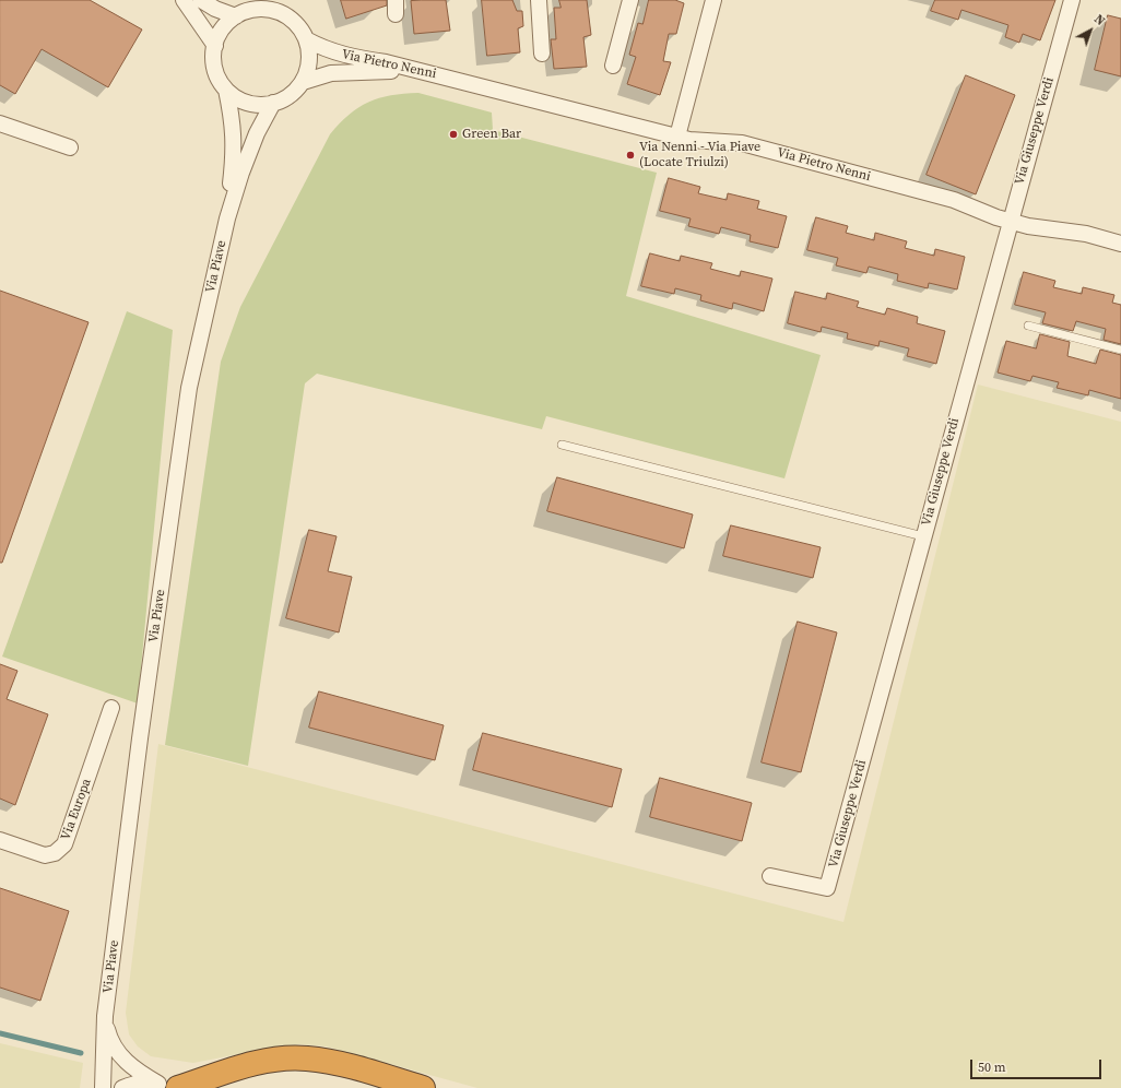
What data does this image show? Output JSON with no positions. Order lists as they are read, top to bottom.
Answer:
{
  "streets": {
    "street": [
      "Via Pietro Nenni",
      "Via Giuseppe Verdi",
      "Via Piave",
      "Via Europa"
    ]
  },
  "crossings": [
    ["Via Pietro Nenni", "Via Giuseppe Verdi"],
    ["Via Pietro Nenni", "Via Piave"]
  ],
  "places": ["Green Bar", "Via Nenni - Via Piave (Locate Triulzi)"],
  "scale_bar": "50 m",
  "north": "top right"
}
